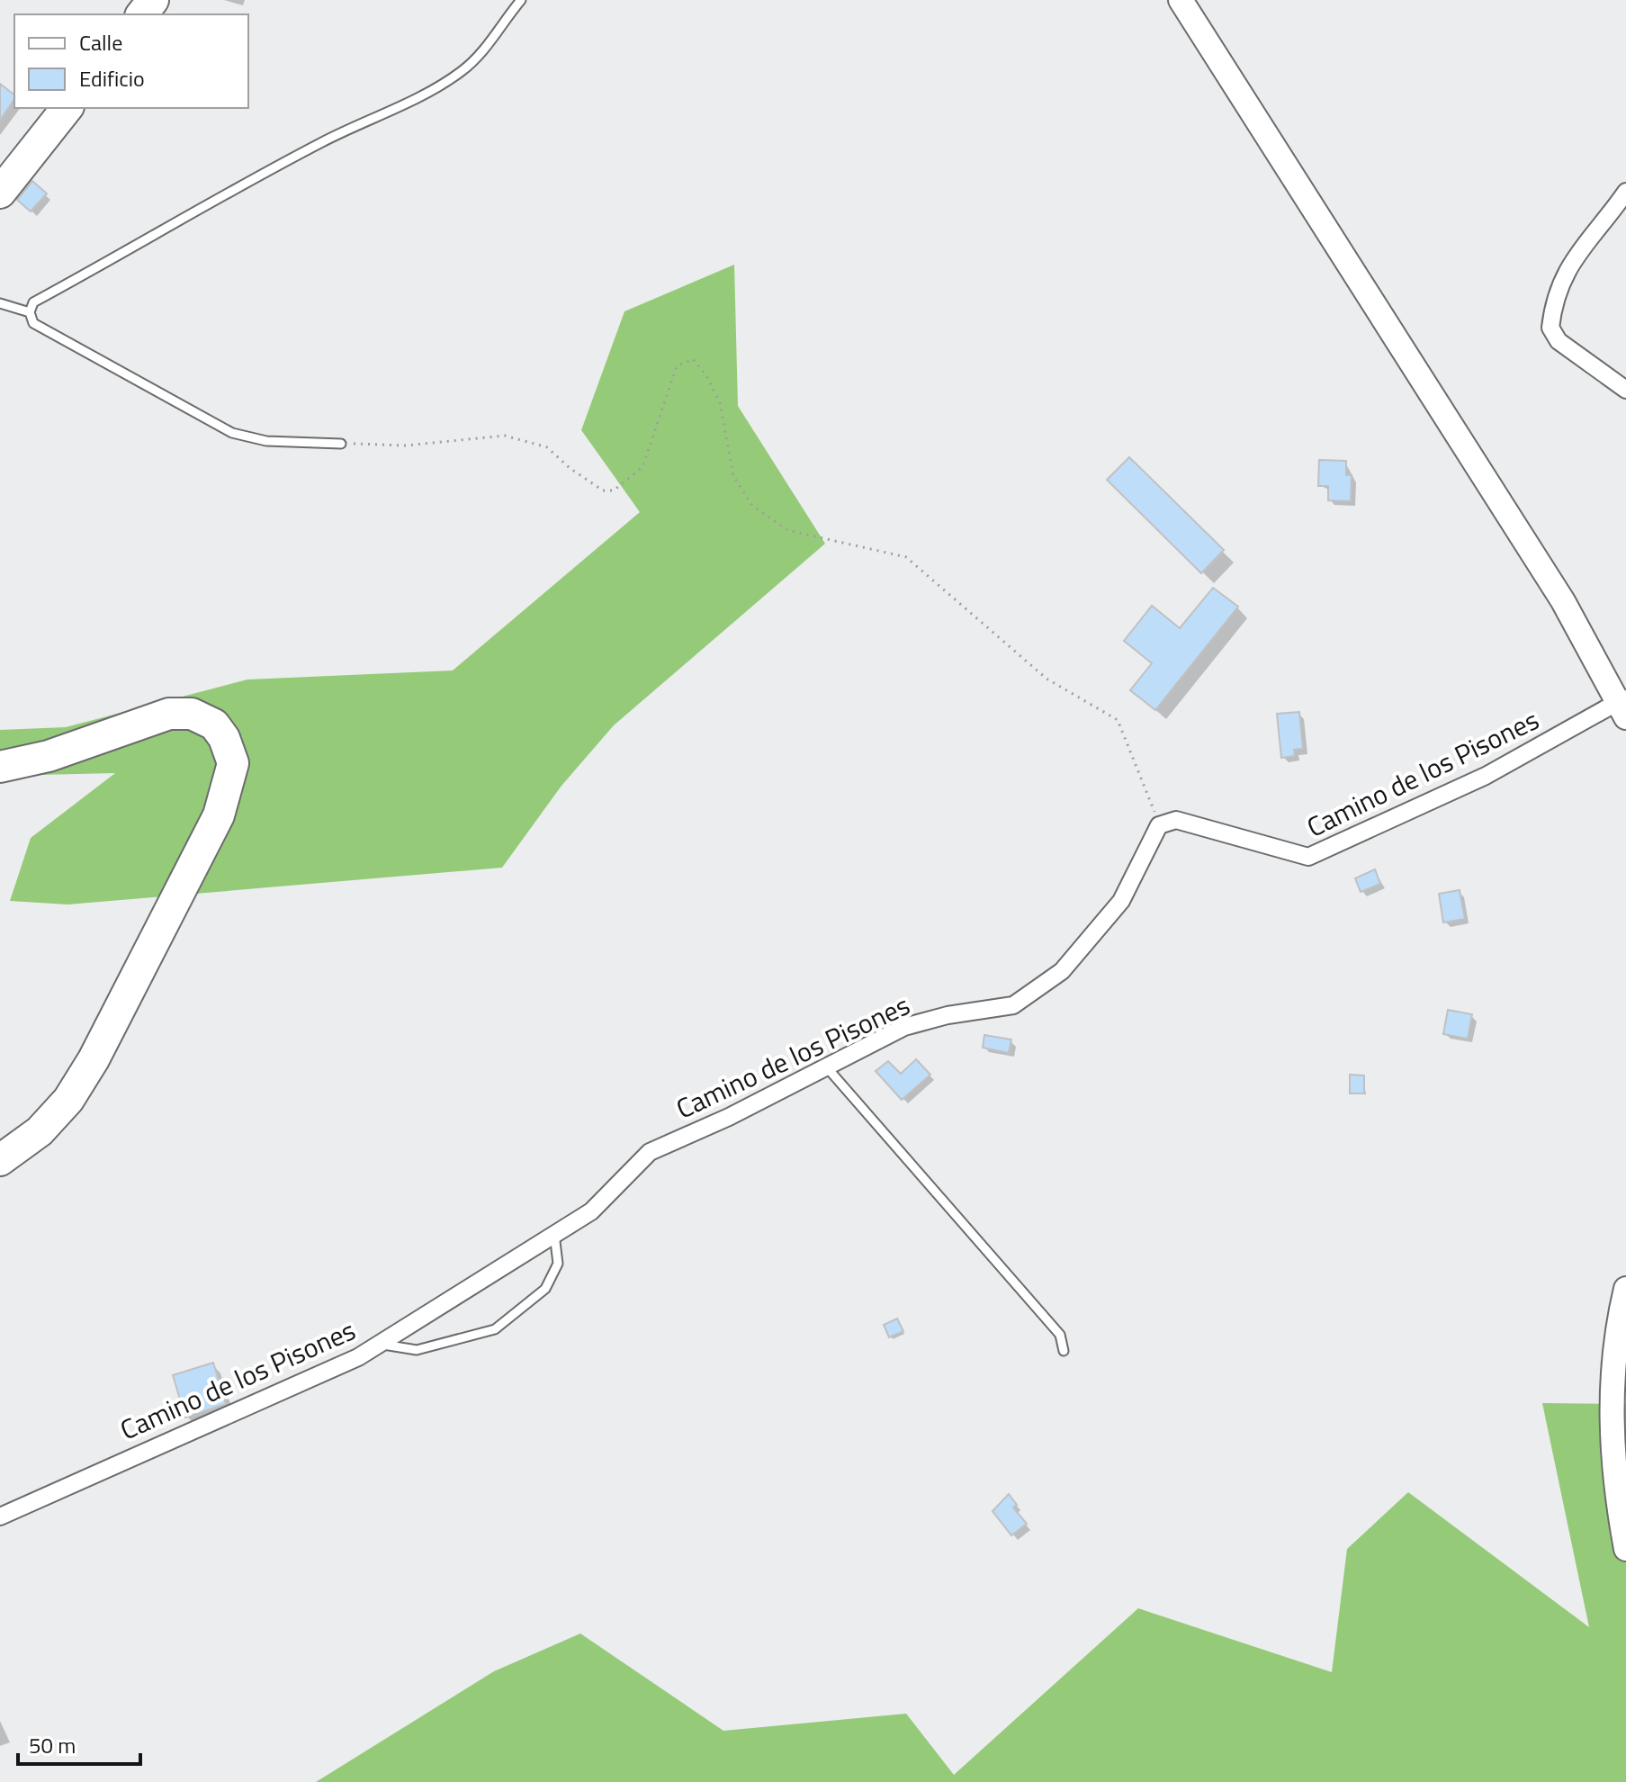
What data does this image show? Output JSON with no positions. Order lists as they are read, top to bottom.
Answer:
{
  "streets": {
    "street": ["Camino de los Pisones"]
  },
  "legend": ["Calle", "Edificio"],
  "scale_bar": "50 m"
}
